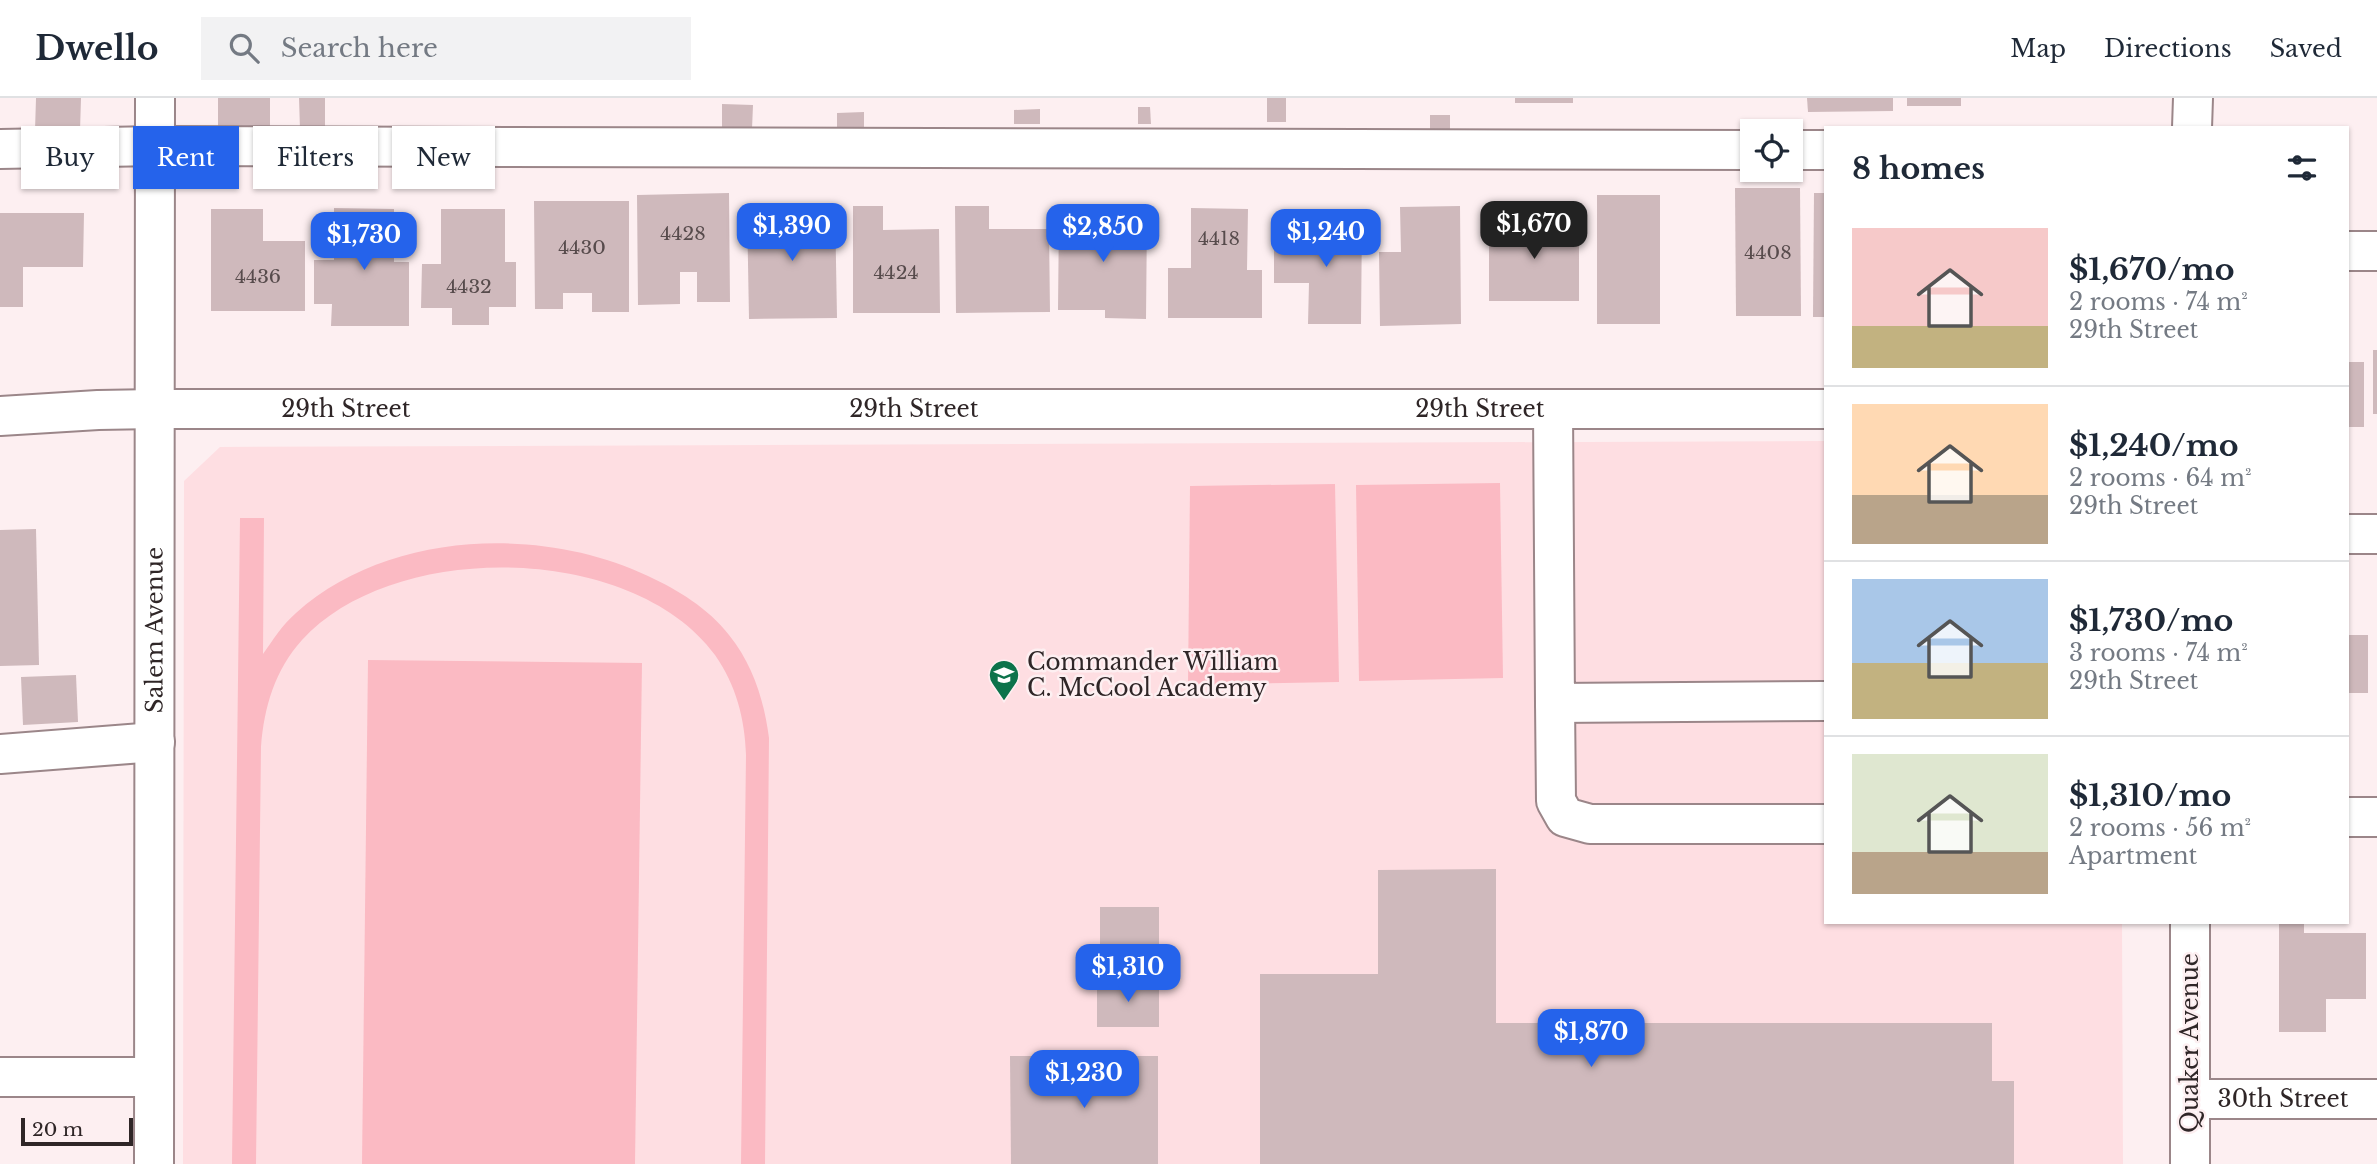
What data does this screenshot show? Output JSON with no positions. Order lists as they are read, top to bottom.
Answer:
{
  "streets": {
    "street": [
      "29th Street",
      "Salem Avenue",
      "Quaker Avenue",
      "30th Street"
    ]
  },
  "crossings": [
    ["29th Street", "Salem Avenue"],
    ["Quaker Avenue", "30th Street"]
  ],
  "places": {
    "school or university": ["Commander William C. McCool Academy"]
  },
  "house_numbers": [
    "4428",
    "4418",
    "4430",
    "4408",
    "4424",
    "4436",
    "4432"
  ],
  "scale_bar": "20 m",
  "page": {
    "header": "Dwello",
    "search": "Search here",
    "nav": ["Map", "Directions", "Saved"],
    "chip": [
      "Buy",
      "Rent",
      "Filters",
      "New"
    ],
    "heading": "8 homes",
    "price": [
      "$1,670",
      "$1,390",
      "$2,850",
      "$1,240",
      "$1,730",
      "$1,310",
      "$1,870",
      "$1,230"
    ],
    "list": [
      {
        "name": "$1,670/mo",
        "note": "2 rooms · 74 m² · 29th Street"
      },
      {
        "name": "$1,240/mo",
        "note": "2 rooms · 64 m² · 29th Street"
      },
      {
        "name": "$1,730/mo",
        "note": "3 rooms · 74 m² · 29th Street"
      },
      {
        "name": "$1,310/mo",
        "note": "2 rooms · 56 m² · Apartment"
      }
    ],
    "scale": "20 m"
  }
}
